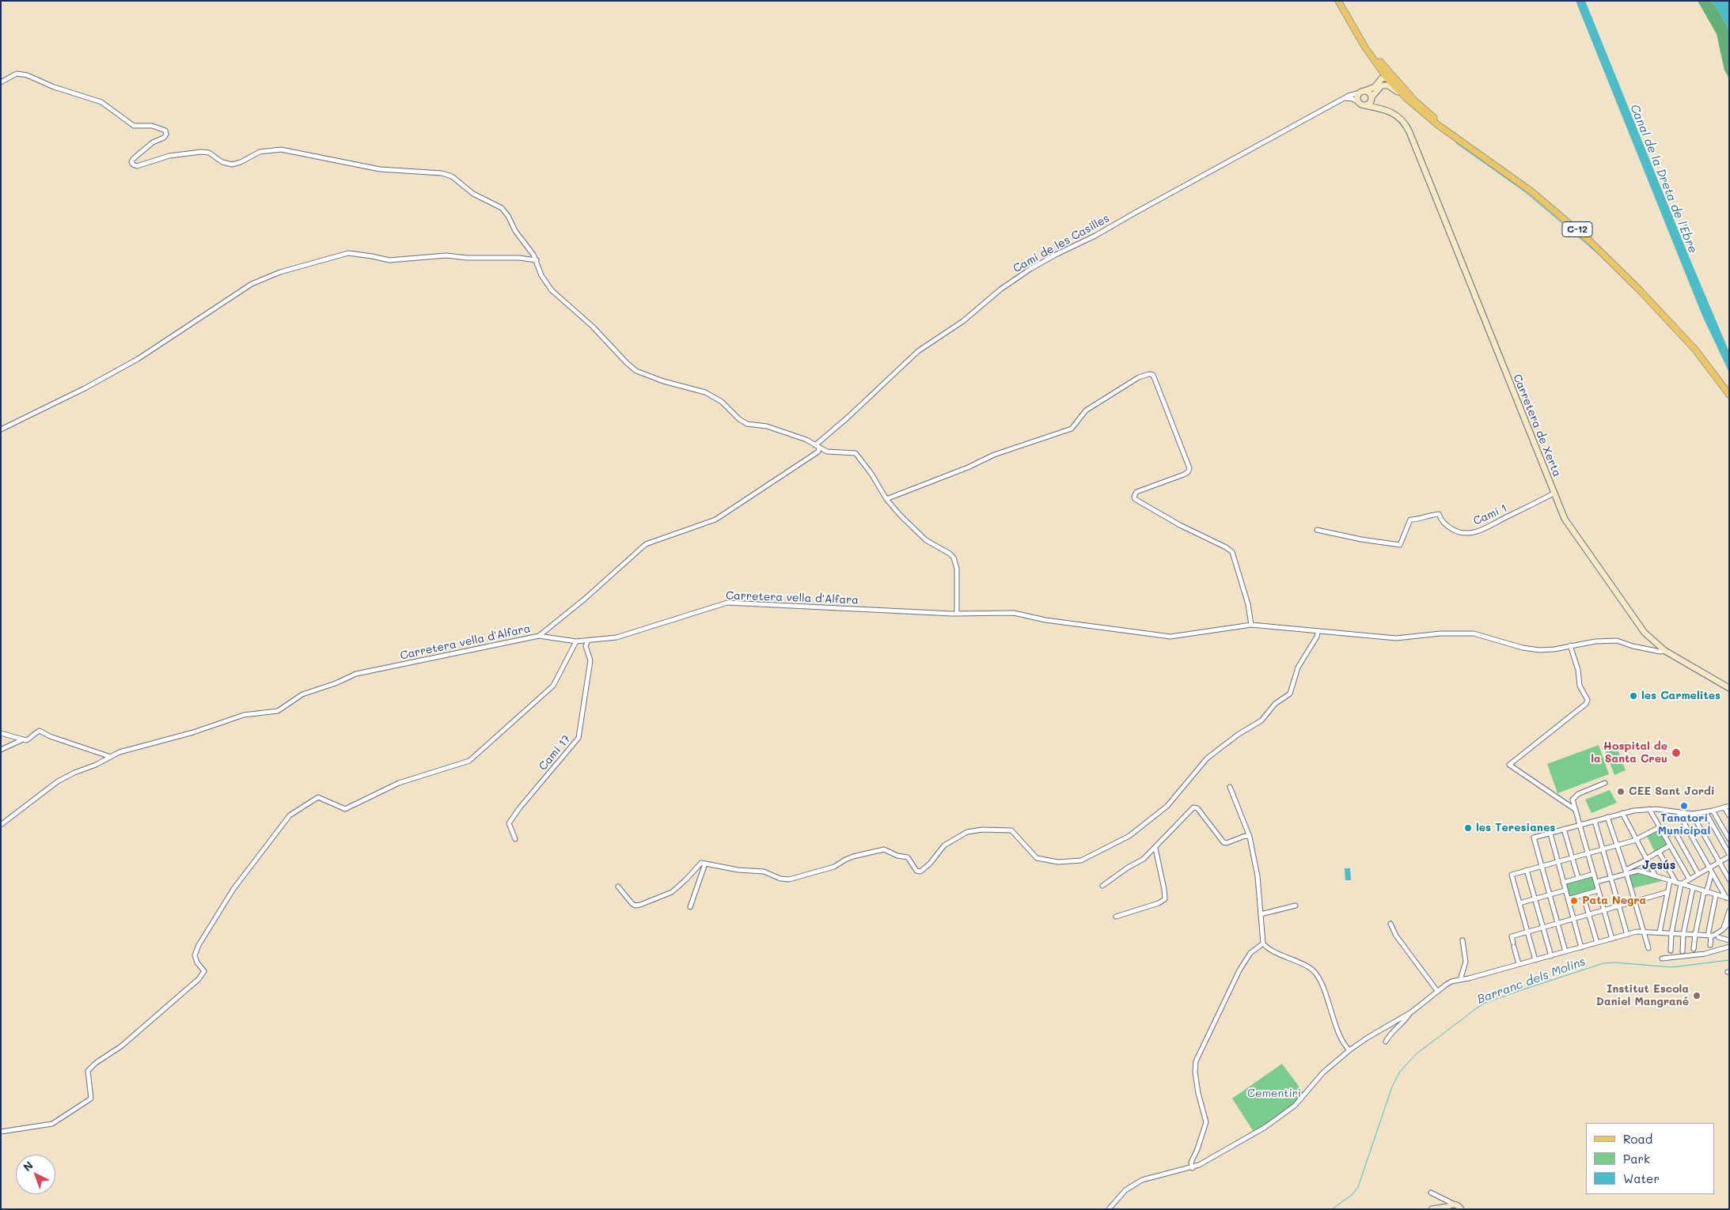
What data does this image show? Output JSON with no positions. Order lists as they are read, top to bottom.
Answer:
{
  "streets": {
    "main road": ["C-12", "Carretera de Xerta"],
    "street": [
      "Camí de les Casilles",
      "Camí 1",
      "Carretera vella d'Alfara",
      "Camí 17"
    ]
  },
  "crossings": [
    ["Camí de les Casilles", "Carretera vella d'Alfara"],
    ["Carretera de Xerta", "Camí 1"],
    ["Carretera de Xerta", "Carretera vella d'Alfara"],
    ["Carretera vella d'Alfara", "Camí 17"]
  ],
  "districts": ["Jesús"],
  "water": ["Canal de la Dreta de l'Ebre", "Barranc dels Molins"],
  "parks": ["Cementiri"],
  "places": [
    "les Carmelites",
    "Hospital de la Santa Creu",
    "CEE Sant Jordi",
    "Tanatori Municipal",
    "les Teresianes",
    "Pata Negra",
    "Institut Escola Daniel Mangrané"
  ],
  "legend": ["Road", "Park", "Water"],
  "north": "top left"
}
